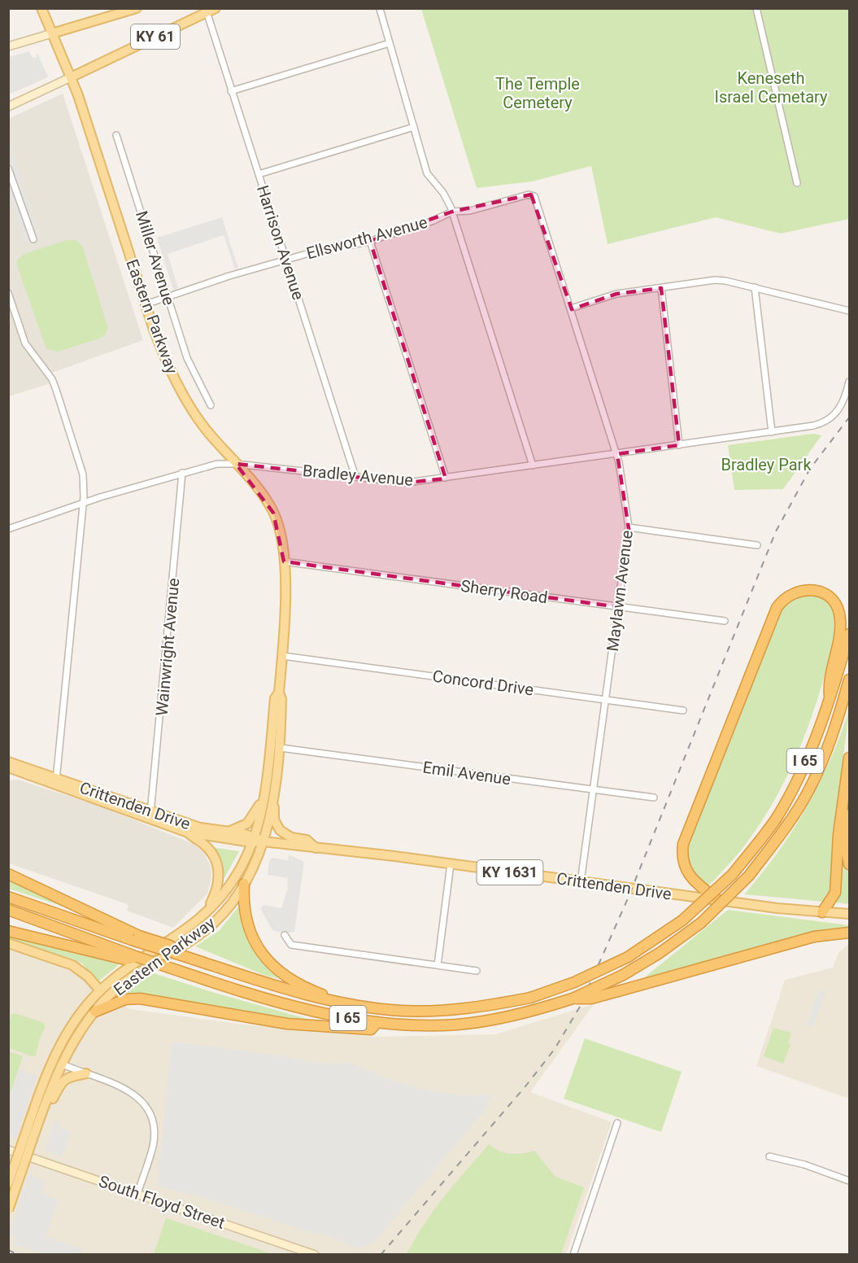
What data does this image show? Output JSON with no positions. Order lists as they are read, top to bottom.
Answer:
{
  "streets": {
    "highway": ["I 65"],
    "main road": [
      "KY 61",
      "Eastern Parkway",
      "Crittenden Drive",
      "KY 1631"
    ],
    "street": [
      "Ellsworth Avenue",
      "Harrison Avenue",
      "Miller Avenue",
      "Bradley Avenue",
      "Maylawn Avenue",
      "Sherry Road",
      "Wainwright Avenue",
      "Concord Drive",
      "Emil Avenue",
      "South Floyd Street"
    ]
  },
  "crossings": [
    ["KY 61", "Harrison Avenue"],
    ["KY 61", "Eastern Parkway"],
    ["Ellsworth Avenue", "Harrison Avenue"],
    ["Ellsworth Avenue", "Miller Avenue"],
    ["Ellsworth Avenue", "Eastern Parkway"],
    ["Ellsworth Avenue", "Maylawn Avenue"],
    ["Harrison Avenue", "Bradley Avenue"],
    ["Eastern Parkway", "Bradley Avenue"],
    ["Eastern Parkway", "Sherry Road"],
    ["Eastern Parkway", "Concord Drive"],
    ["Eastern Parkway", "Emil Avenue"],
    ["Eastern Parkway", "Crittenden Drive"],
    ["Bradley Avenue", "Maylawn Avenue"],
    ["Bradley Avenue", "Wainwright Avenue"],
    ["Maylawn Avenue", "Sherry Road"],
    ["Maylawn Avenue", "Concord Drive"],
    ["Maylawn Avenue", "Emil Avenue"],
    ["Maylawn Avenue", "Crittenden Drive"],
    ["Wainwright Avenue", "Crittenden Drive"]
  ],
  "parks": ["Keneseth Israel Cemetary", "The Temple Cemetery", "Bradley Park"]
}
